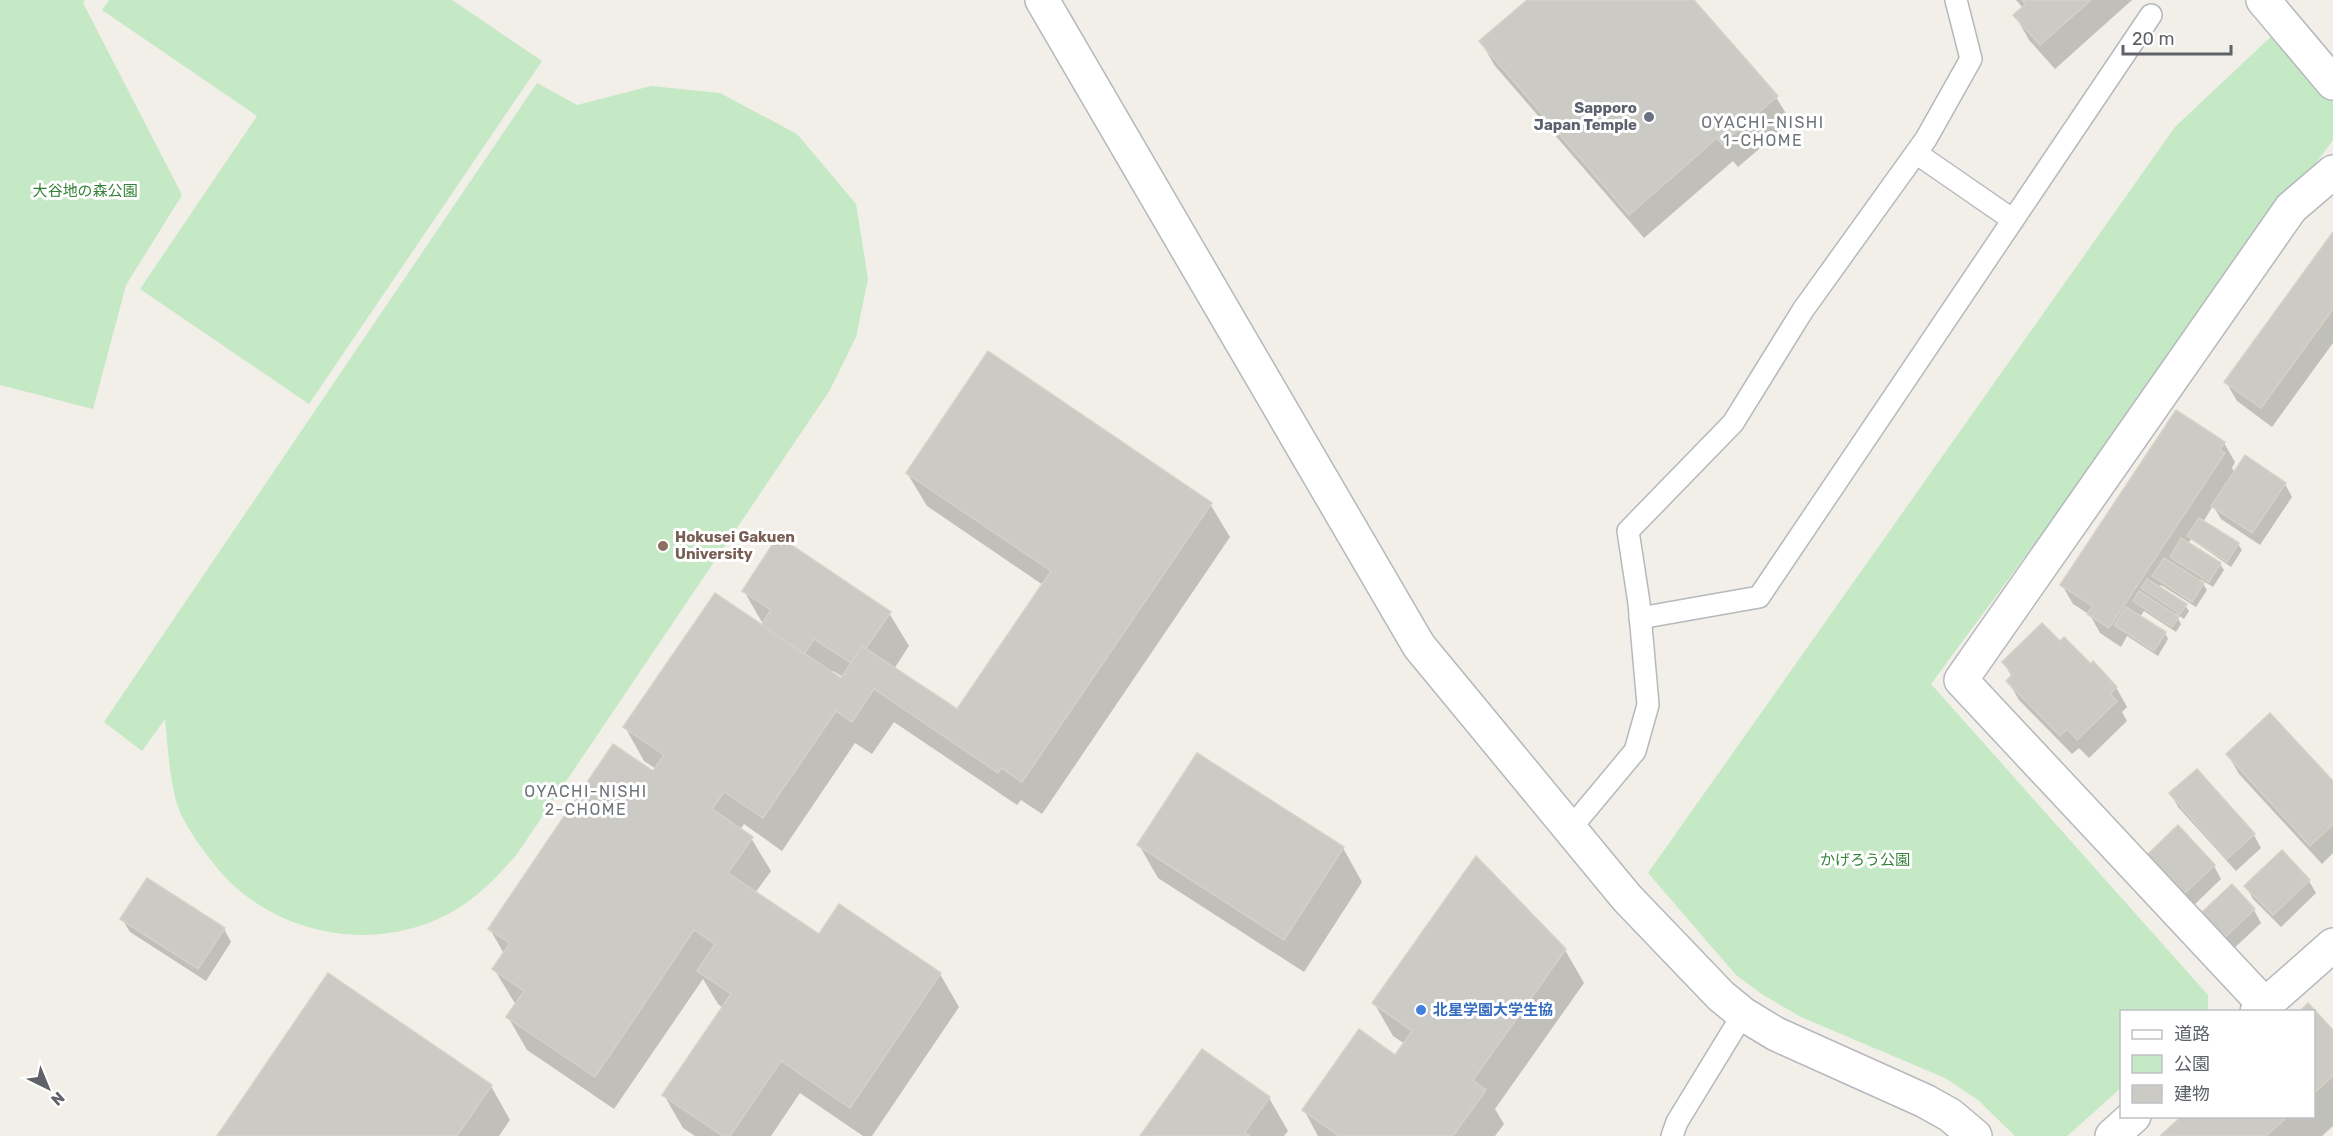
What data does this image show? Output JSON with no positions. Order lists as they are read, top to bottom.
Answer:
{
  "districts": ["OYACHI-NISHI 1-CHOME", "OYACHI-NISHI 2-CHOME"],
  "parks": ["大谷地の森公園", "かげろう公園"],
  "places": ["Sapporo Japan Temple", "Hokusei Gakuen University", "北星学園大学生協"],
  "legend": ["道路", "公園", "建物"],
  "scale_bar": "20 m",
  "north": "bottom right"
}
